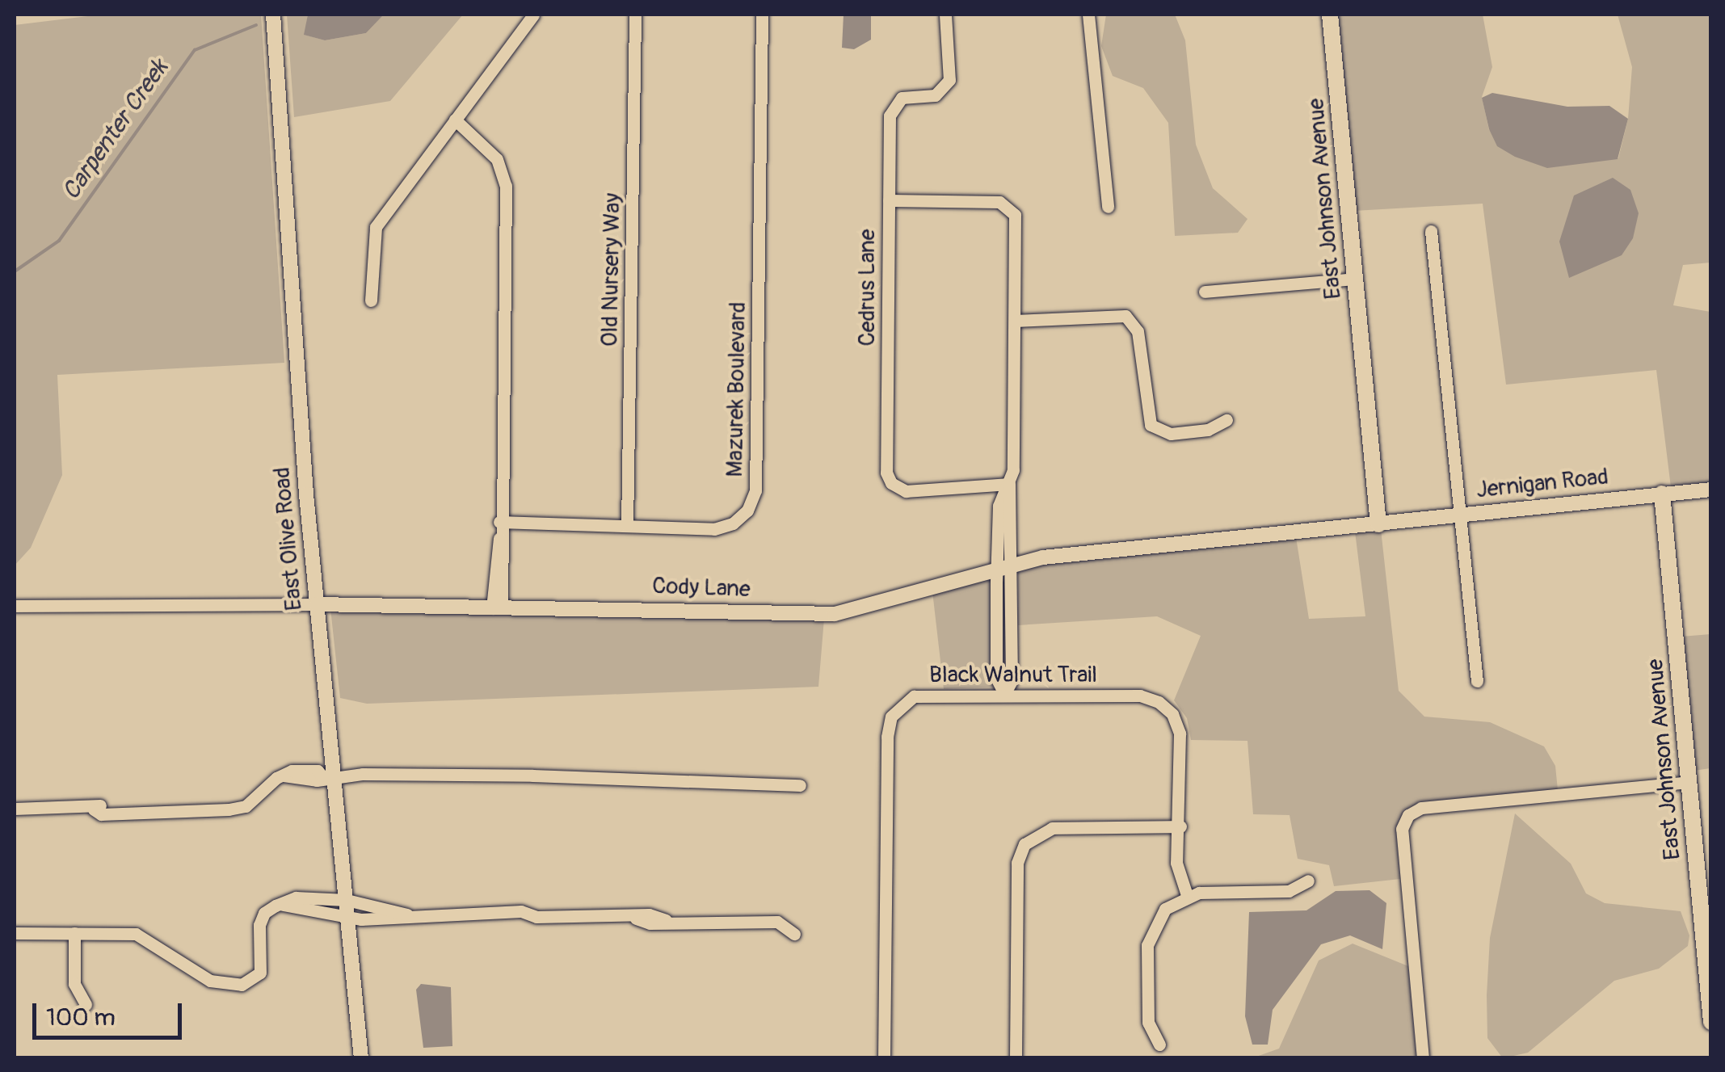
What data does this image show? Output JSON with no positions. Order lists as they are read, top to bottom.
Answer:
{
  "streets": {
    "main road": ["East Johnson Avenue"],
    "street": [
      "Old Nursery Way",
      "Cedrus Lane",
      "Mazurek Boulevard",
      "Jernigan Road",
      "East Olive Road",
      "Cody Lane",
      "Black Walnut Trail"
    ]
  },
  "crossings": [
    ["East Johnson Avenue", "Jernigan Road"],
    ["East Johnson Avenue", "Cody Lane"],
    ["Old Nursery Way", "Mazurek Boulevard"],
    ["Jernigan Road", "Cody Lane"],
    ["East Olive Road", "Cody Lane"]
  ],
  "water": ["Carpenter Creek"],
  "scale_bar": "100 m"
}
